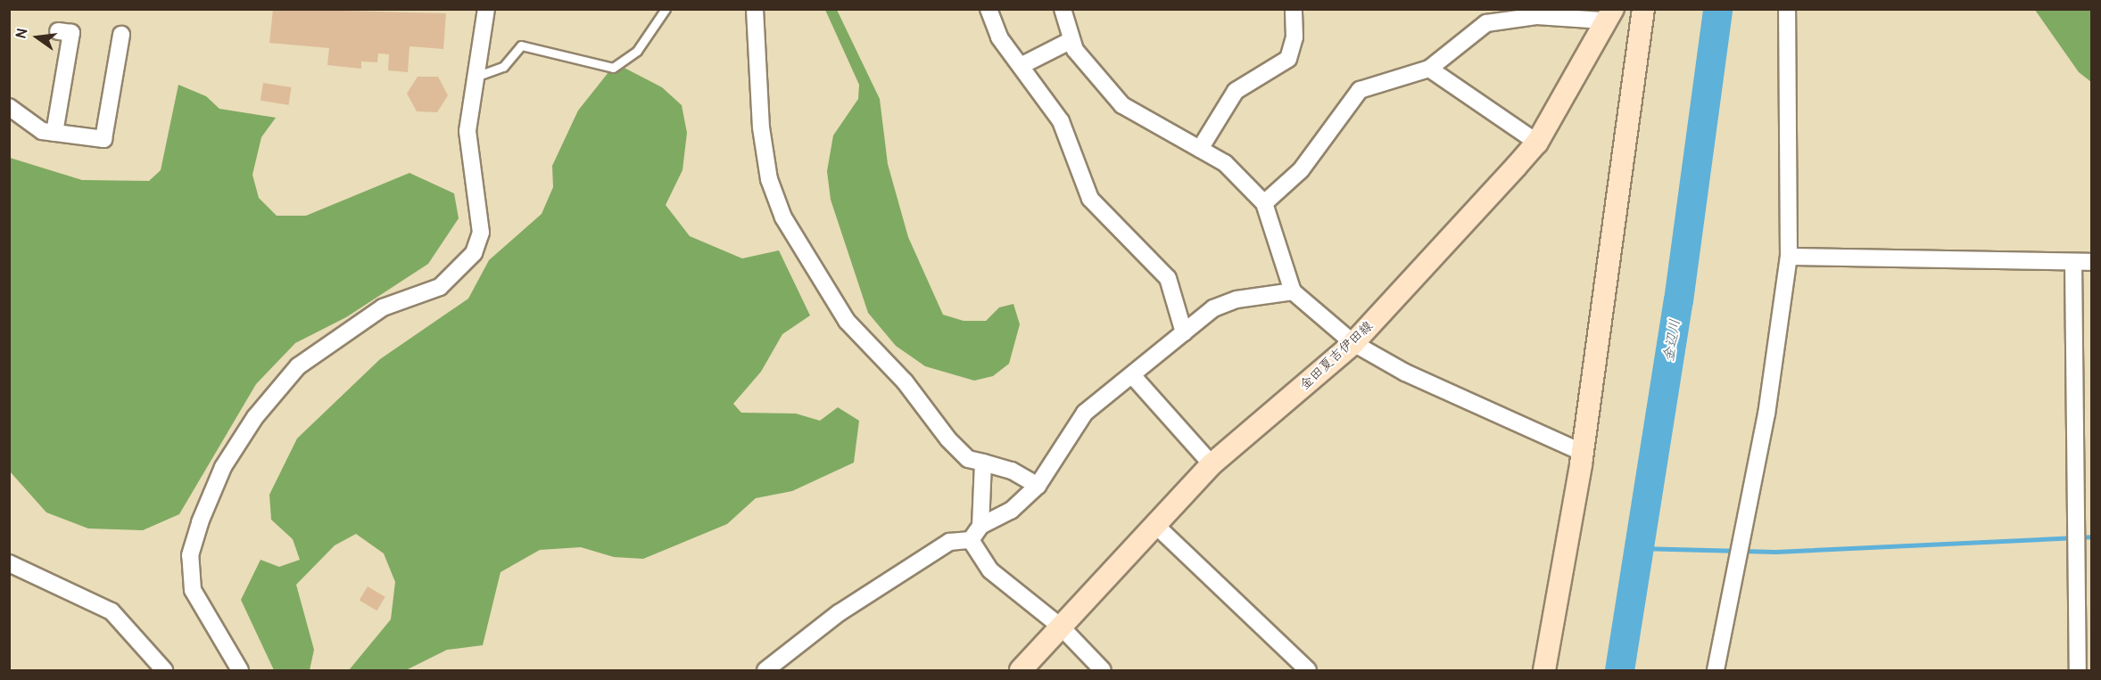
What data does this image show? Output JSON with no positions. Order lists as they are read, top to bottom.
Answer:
{
  "streets": {
    "main road": ["金田夏吉伊田線"]
  },
  "water": ["金辺川"],
  "north": "left"
}
